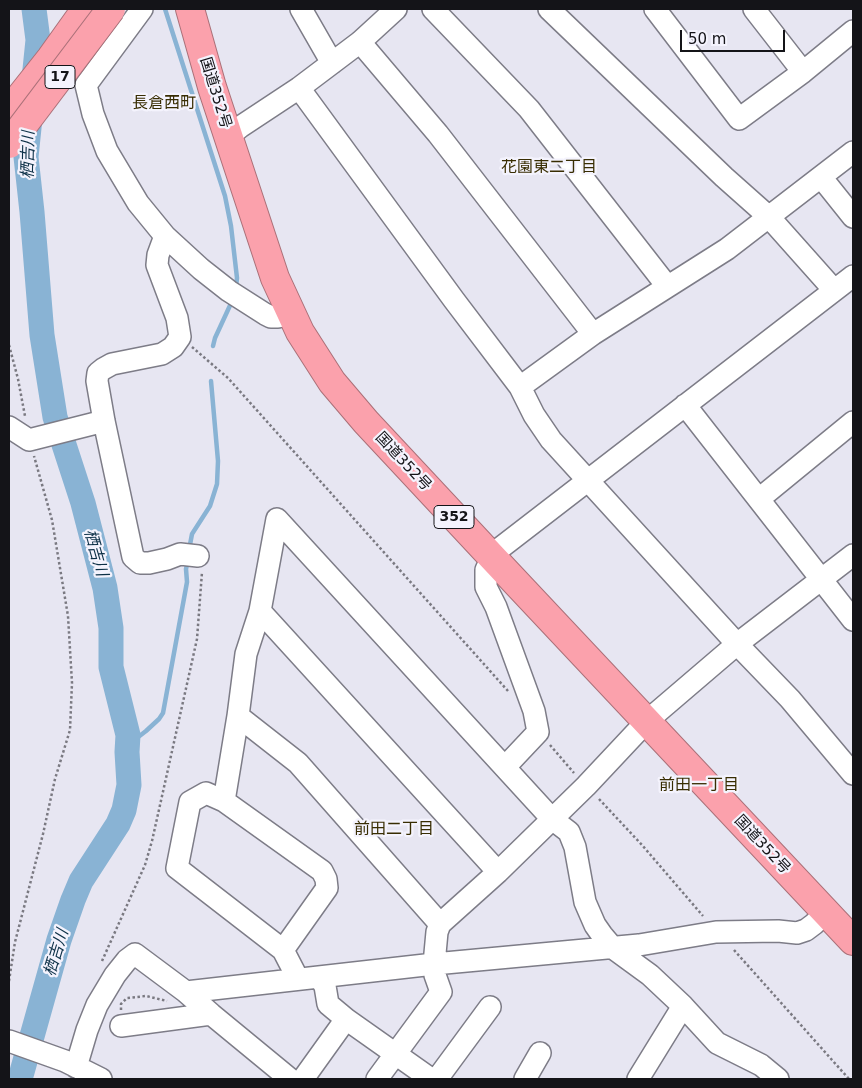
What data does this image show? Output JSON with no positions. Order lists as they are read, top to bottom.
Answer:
{
  "streets": {
    "highway": ["17", "国道352号", "352"]
  },
  "districts": [
    "長倉西町",
    "花園東二丁目",
    "前田一丁目",
    "前田二丁目"
  ],
  "water": ["栖吉川"],
  "scale_bar": "50 m"
}
